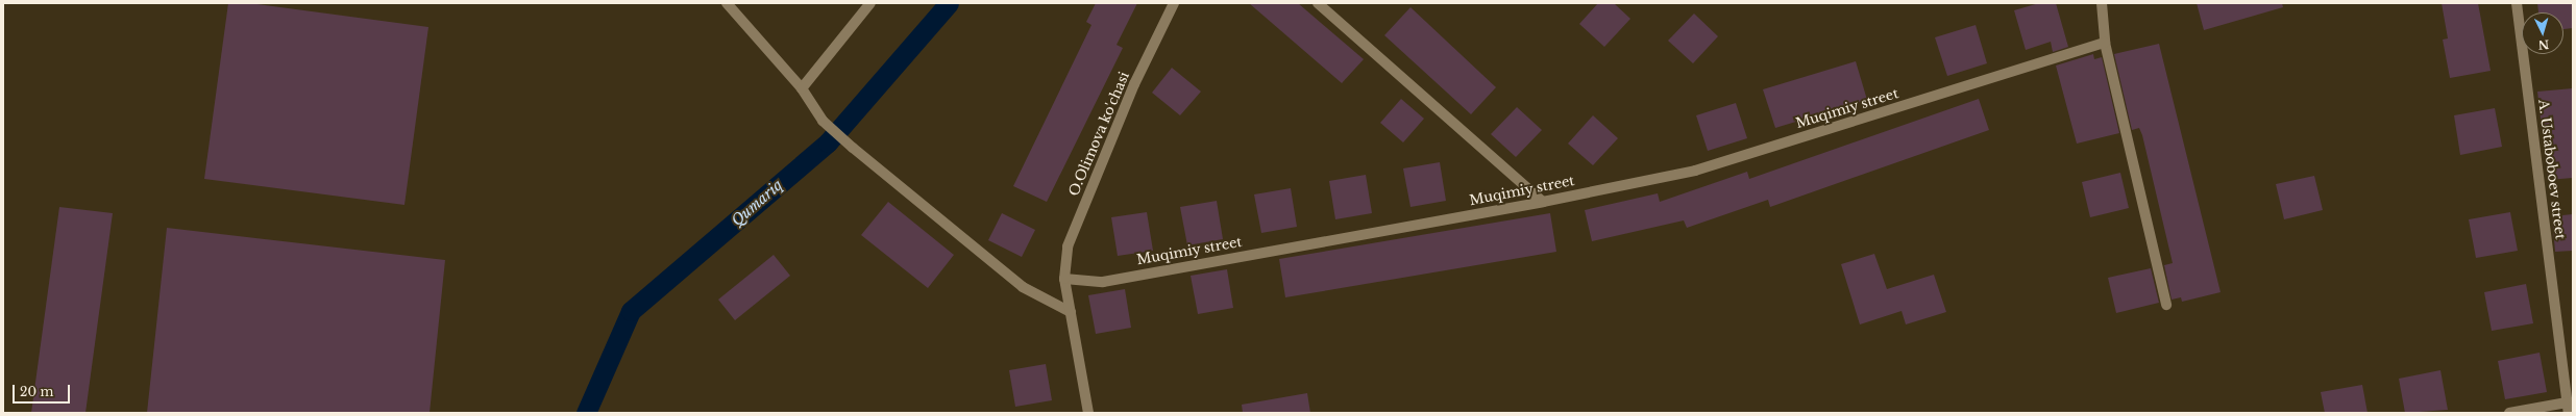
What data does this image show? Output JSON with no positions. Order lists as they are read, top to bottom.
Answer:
{
  "streets": {
    "street": ["Muqimiy street", "O.Olimova ko'chasi", "A. Ustaboboev street"]
  },
  "crossings": [
    ["Muqimiy street", "O.Olimova ko'chasi"]
  ],
  "water": ["Qumariq"],
  "scale_bar": "20 m",
  "north": "bottom"
}
